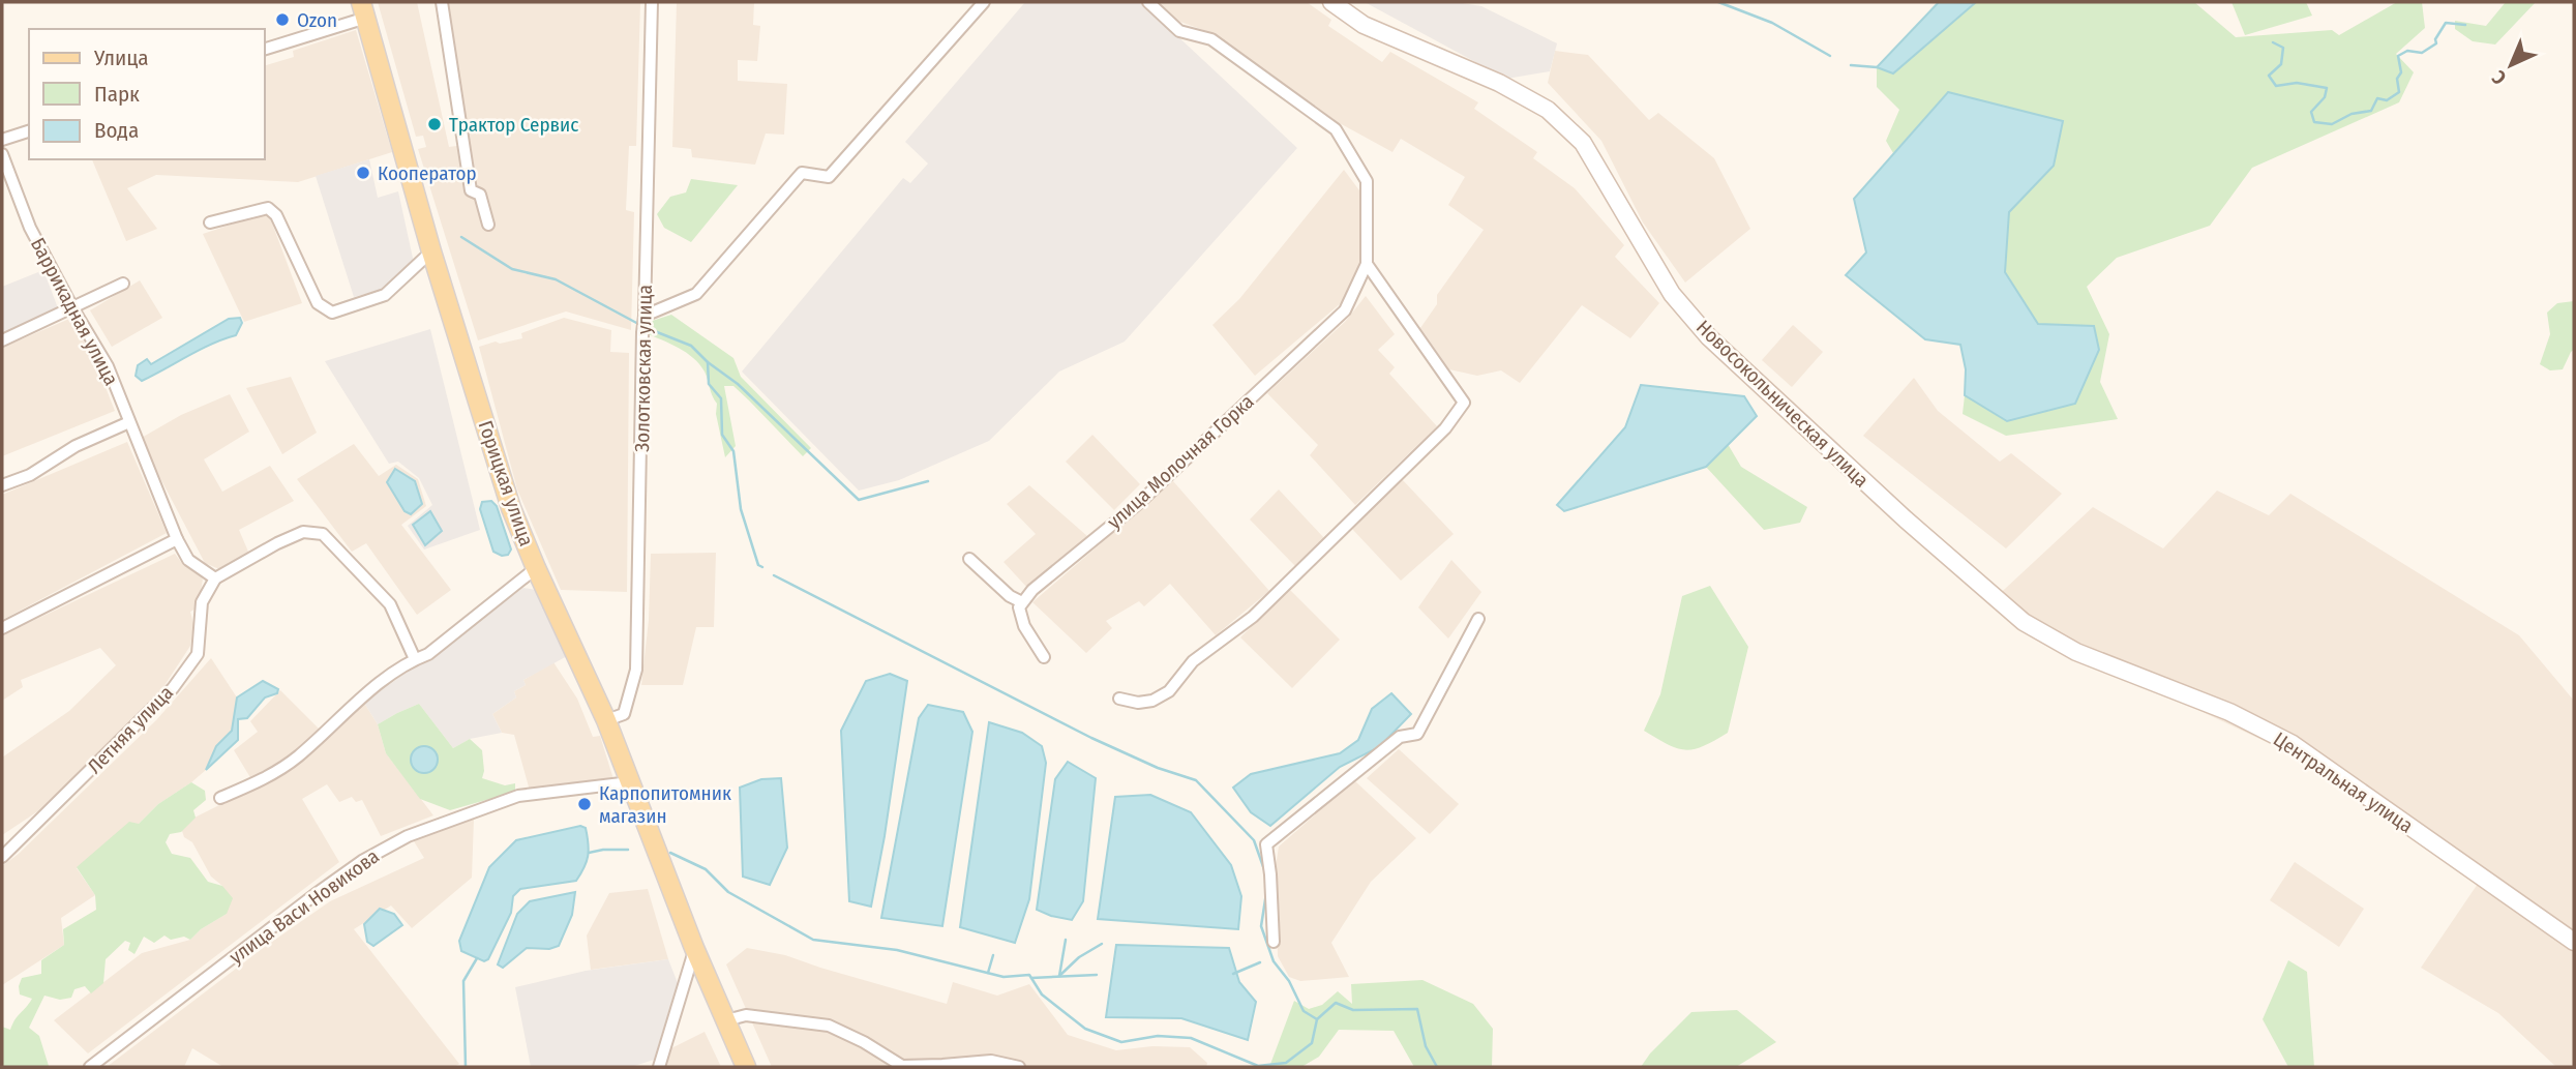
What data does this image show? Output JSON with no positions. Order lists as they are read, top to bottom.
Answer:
{
  "streets": {
    "main road": ["Новосокольническая улица", "Горицкая улица", "Центральная улица"],
    "street": [
      "Баррикадная улица",
      "Золотковская улица",
      "улица Молочная Горка",
      "Летняя улица",
      "улица Васи Новикова"
    ]
  },
  "crossings": [
    ["Баррикадная улица", "Летняя улица"],
    ["Золотковская улица", "Горицкая улица"],
    ["Новосокольническая улица", "Центральная улица"],
    ["Горицкая улица", "улица Васи Новикова"]
  ],
  "places": [
    "Ozon",
    "Трактор Сервис",
    "Кооператор",
    "Карпопитомник магазин"
  ],
  "legend": ["Улица", "Парк", "Вода"],
  "north": "bottom left"
}
